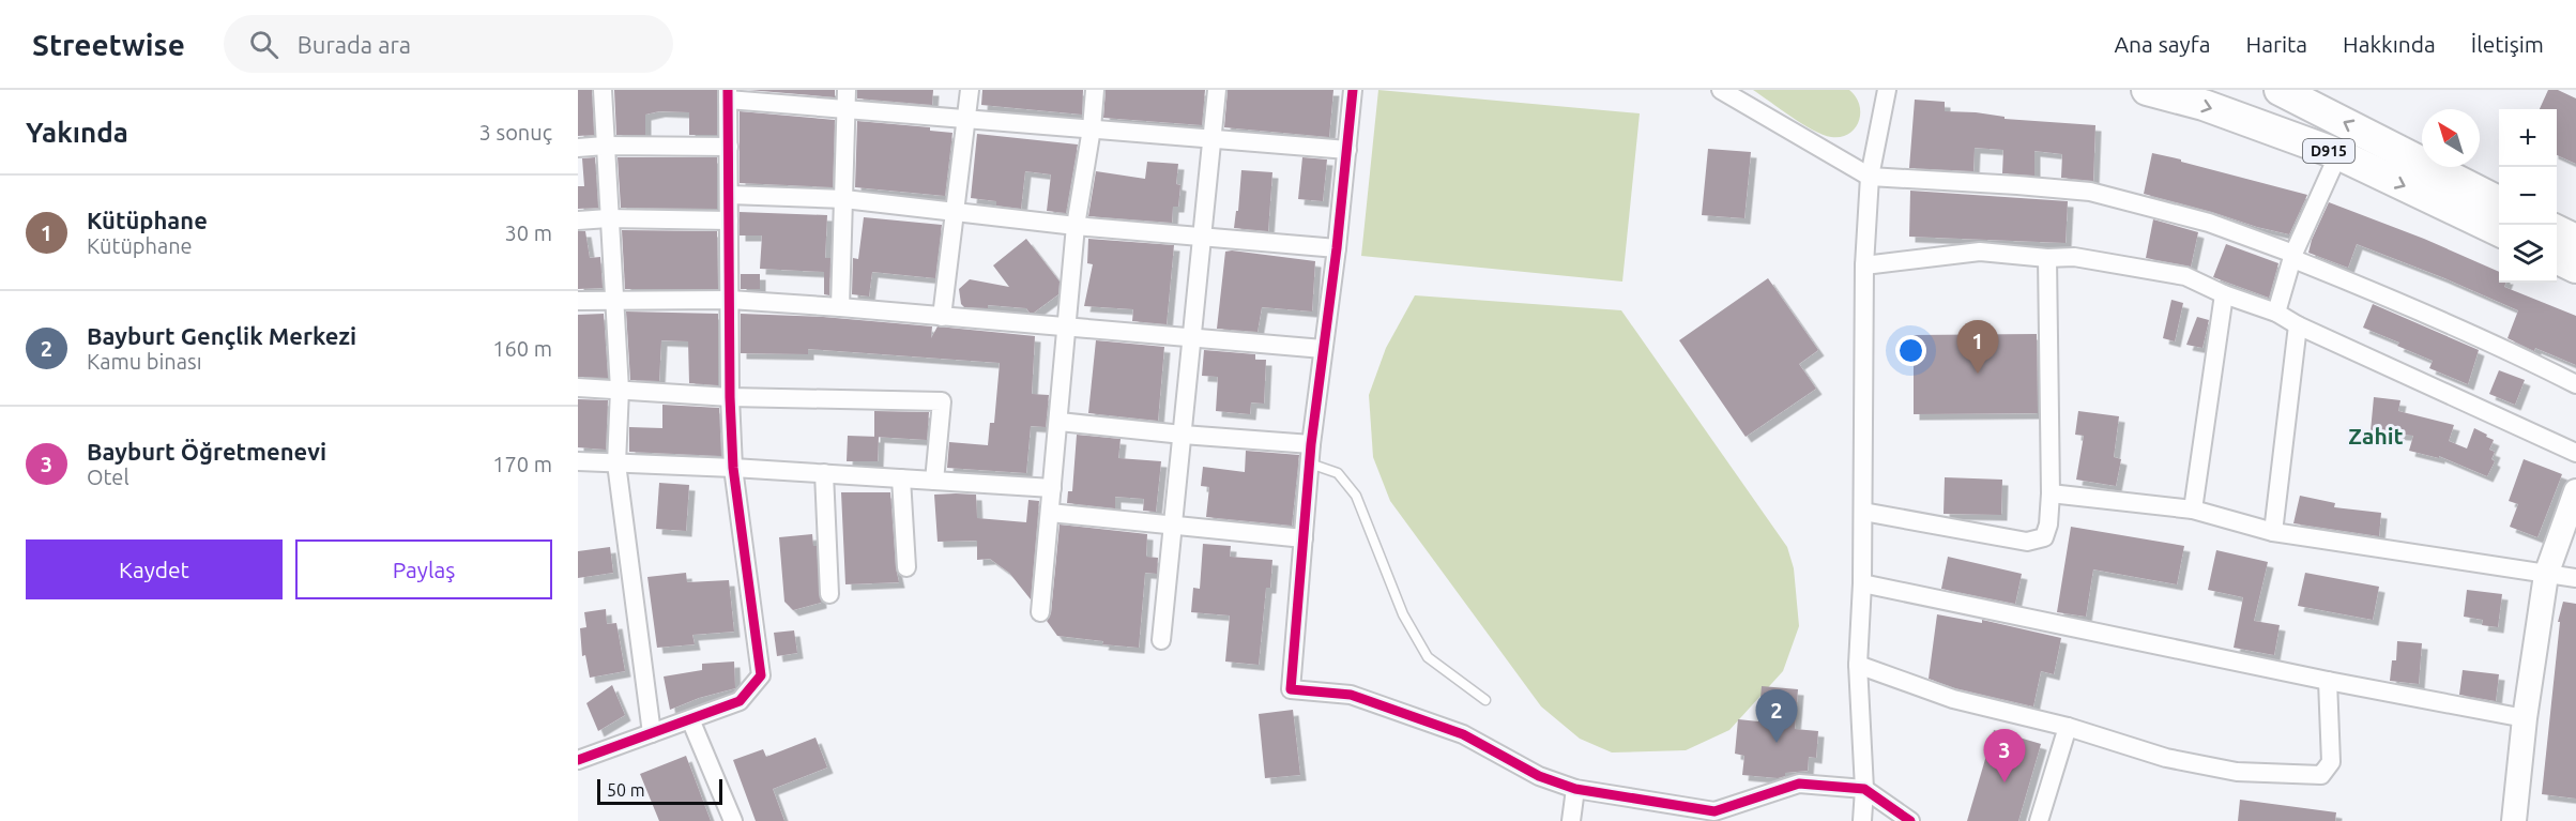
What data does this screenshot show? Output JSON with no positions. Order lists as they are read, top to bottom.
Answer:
{
  "streets": {
    "highway": ["D915"]
  },
  "districts": ["Zahit"],
  "scale_bar": "50 m",
  "north": "top left",
  "page": {
    "header": "Streetwise",
    "search": "Burada ara",
    "nav": [
      "Ana sayfa",
      "Harita",
      "Hakkında",
      "İletişim"
    ],
    "heading": ["Yakında", "3 sonuç"],
    "map_buttons": ["+", "−"],
    "list": [
      {
        "mark": "1",
        "name": "Kütüphane",
        "note": "Kütüphane",
        "value": "30 m"
      },
      {
        "mark": "2",
        "name": "Bayburt Gençlik Merkezi",
        "note": "Kamu binası",
        "value": "160 m"
      },
      {
        "mark": "3",
        "name": "Bayburt Öğretmenevi",
        "note": "Otel",
        "value": "170 m"
      }
    ],
    "pins": ["1", "2", "3"],
    "buttons": ["Kaydet", "Paylaş"],
    "scale": "50 m"
  }
}
